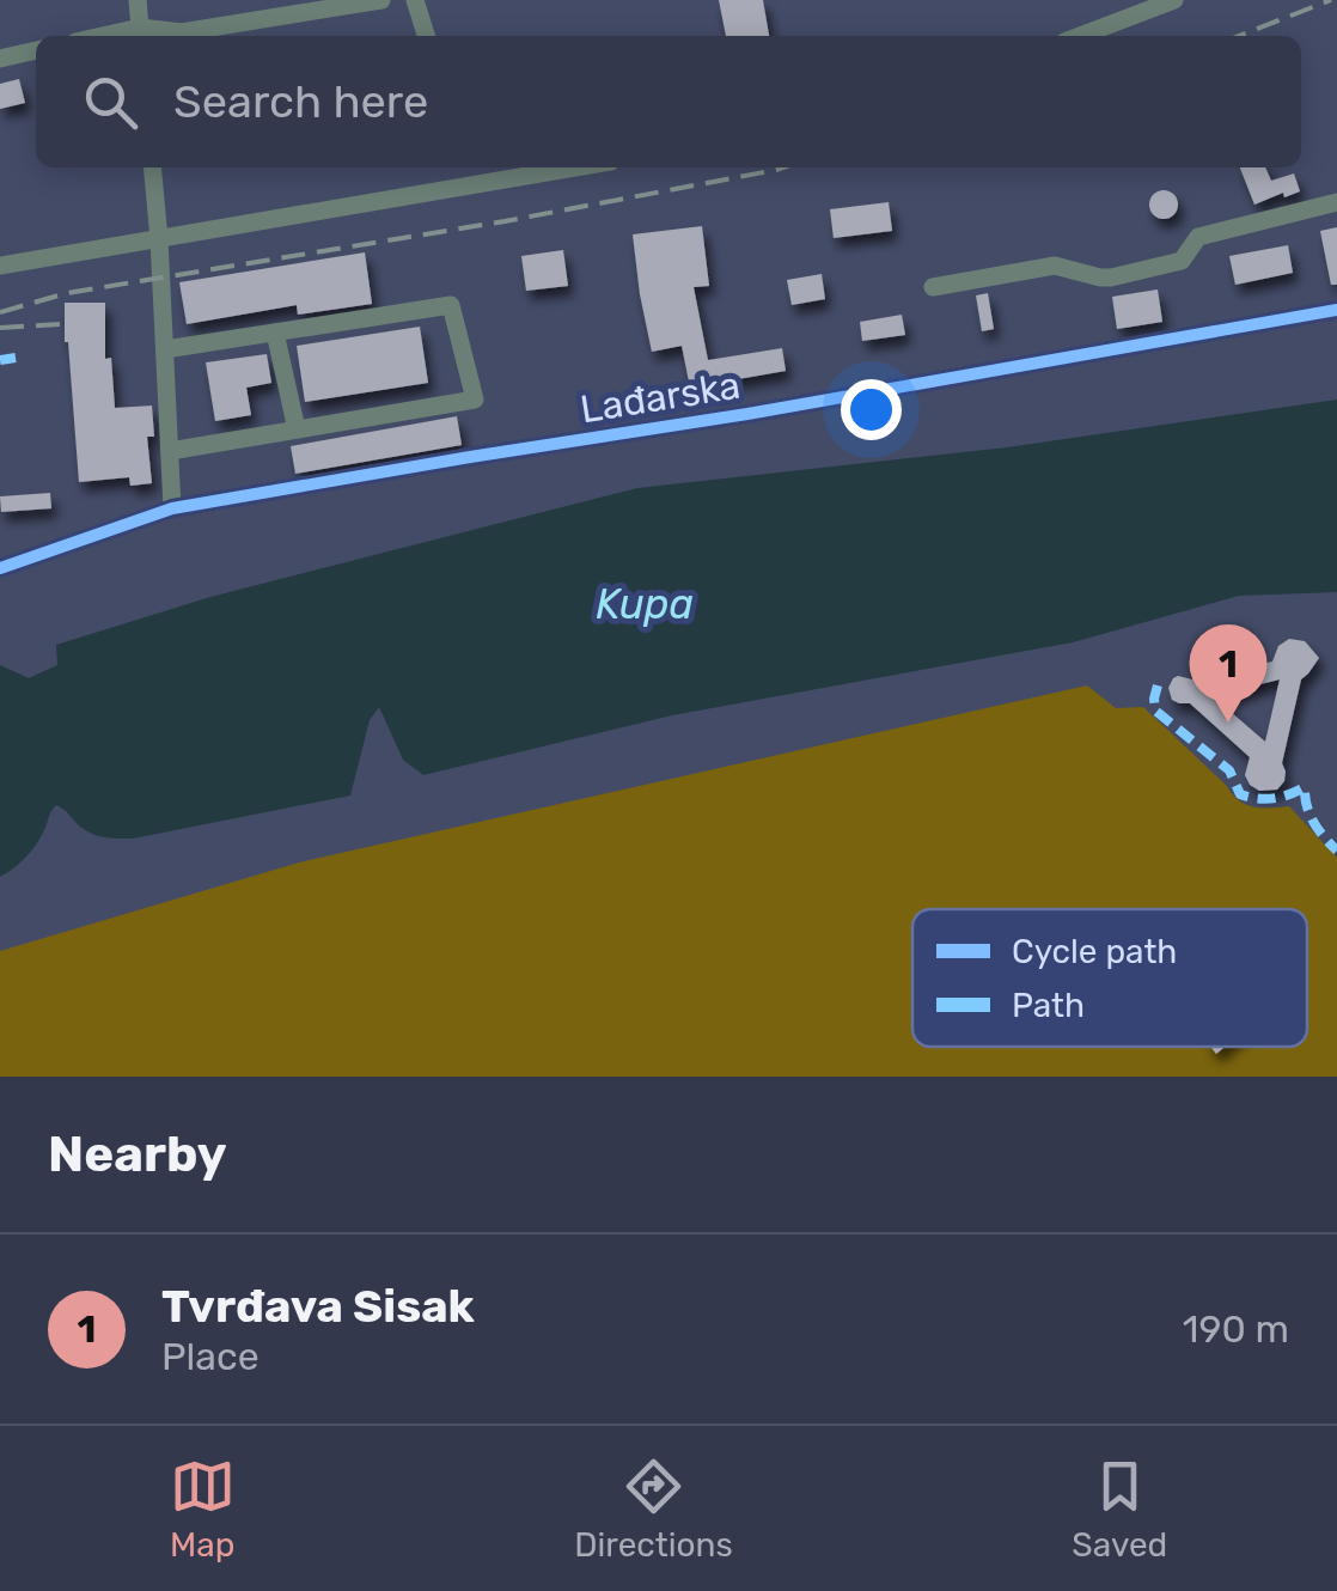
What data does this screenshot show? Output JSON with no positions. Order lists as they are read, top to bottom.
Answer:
{
  "streets": {
    "street": ["Lađarska"]
  },
  "water": ["Kupa"],
  "legend": ["Cycle path", "Path"],
  "page": {
    "search": "Search here",
    "pins": "1",
    "heading": "Nearby",
    "list": [
      {
        "mark": "1",
        "name": "Tvrđava Sisak",
        "note": "Place",
        "value": "190 m"
      }
    ],
    "nav": ["Map", "Directions", "Saved"]
  }
}
